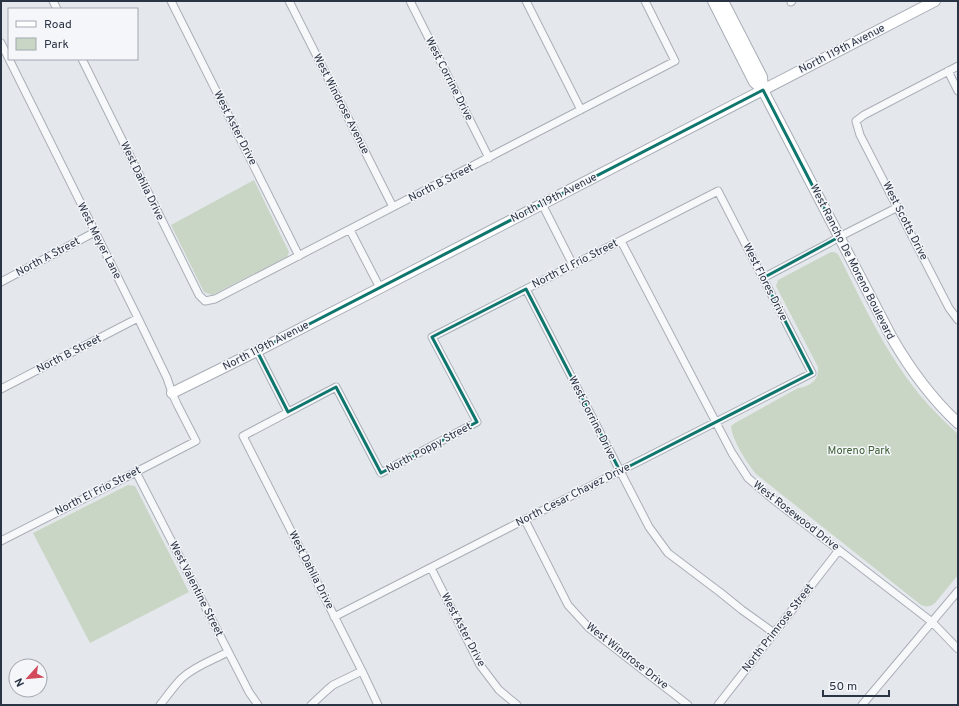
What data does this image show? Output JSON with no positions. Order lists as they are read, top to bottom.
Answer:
{
  "streets": {
    "street": [
      "North 119th Avenue",
      "West Corrine Drive",
      "West Windrose Avenue",
      "West Aster Drive",
      "West Dahlia Drive",
      "North B Street",
      "West Scotts Drive",
      "West Meyer Lane",
      "North A Street",
      "West Rancho De Moreno Boulevard",
      "North El Frio Street",
      "West Flores Drive",
      "North Poppy Street",
      "North Cesar Chavez Drive",
      "West Rosewood Drive",
      "West Valentine Street",
      "North Primrose Street",
      "West Windrose Drive"
    ]
  },
  "crossings": [
    ["North 119th Avenue", "West Meyer Lane"],
    ["North 119th Avenue", "West Rancho De Moreno Boulevard"],
    ["West Corrine Drive", "North B Street"],
    ["West Corrine Drive", "North El Frio Street"],
    ["West Corrine Drive", "North Cesar Chavez Drive"],
    ["West Corrine Drive", "North Primrose Street"],
    ["West Windrose Avenue", "North B Street"],
    ["West Aster Drive", "North B Street"],
    ["West Aster Drive", "North Cesar Chavez Drive"],
    ["West Dahlia Drive", "North B Street"],
    ["West Dahlia Drive", "North Poppy Street"],
    ["West Dahlia Drive", "North Cesar Chavez Drive"],
    ["North B Street", "West Meyer Lane"],
    ["West Meyer Lane", "North A Street"],
    ["West Meyer Lane", "North El Frio Street"],
    ["North El Frio Street", "West Flores Drive"],
    ["North El Frio Street", "North Poppy Street"],
    ["North El Frio Street", "West Rosewood Drive"],
    ["North El Frio Street", "West Valentine Street"],
    ["West Flores Drive", "North Cesar Chavez Drive"],
    ["North Cesar Chavez Drive", "West Rosewood Drive"],
    ["North Cesar Chavez Drive", "West Windrose Drive"],
    ["West Rosewood Drive", "North Primrose Street"]
  ],
  "parks": ["Moreno Park"],
  "legend": ["Road", "Park"],
  "scale_bar": "50 m",
  "north": "bottom left"
}
